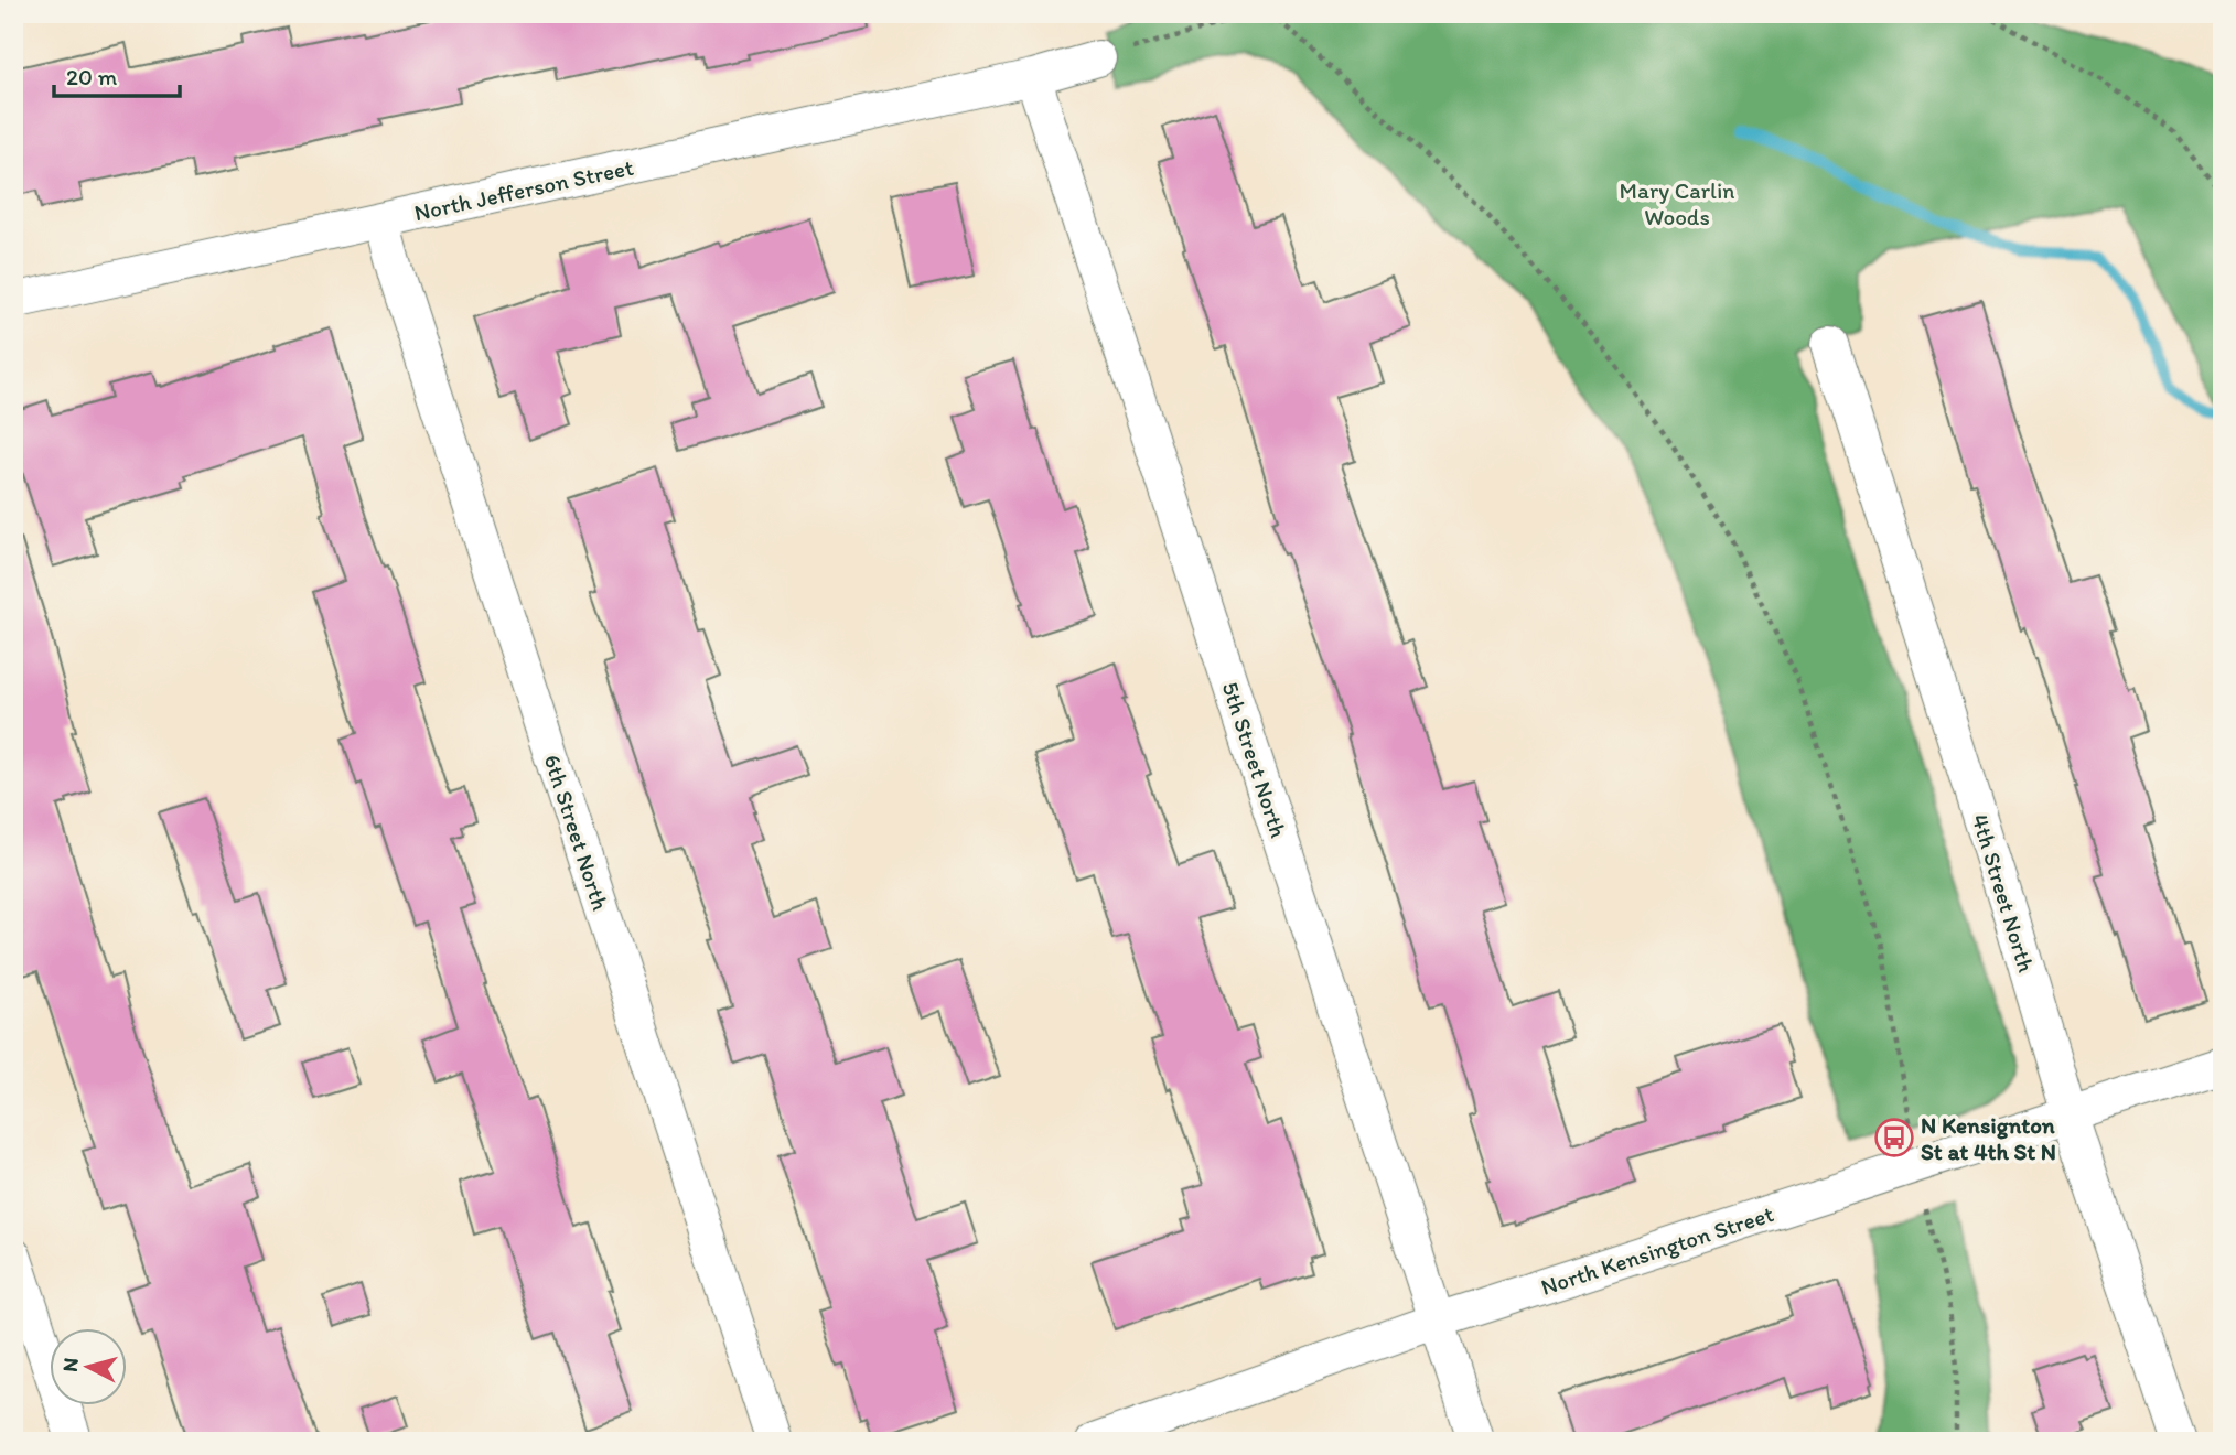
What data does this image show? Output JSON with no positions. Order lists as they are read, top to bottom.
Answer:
{
  "streets": {
    "street": [
      "North Jefferson Street",
      "5th Street North",
      "6th Street North",
      "4th Street North",
      "North Kensington Street"
    ]
  },
  "crossings": [
    ["North Jefferson Street", "5th Street North"],
    ["North Jefferson Street", "6th Street North"],
    ["5th Street North", "North Kensington Street"],
    ["4th Street North", "North Kensington Street"]
  ],
  "parks": ["Mary Carlin Woods"],
  "places": {
    "bus stop": ["N Kensignton St at 4th St N"]
  },
  "scale_bar": "20 m",
  "north": "left"
}
